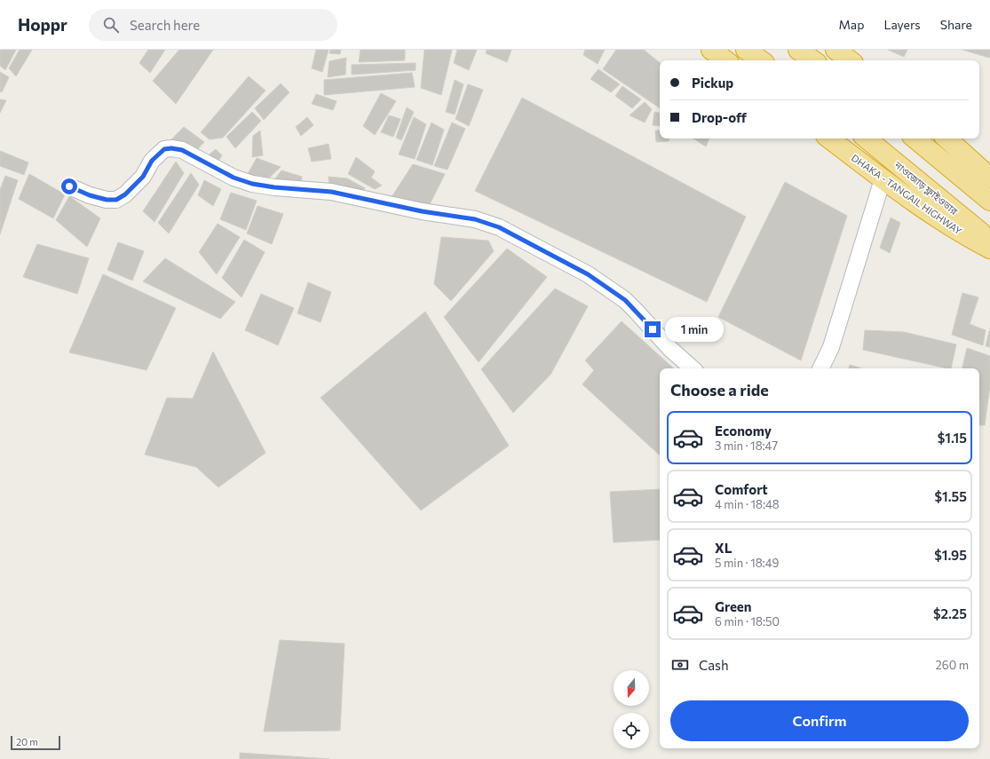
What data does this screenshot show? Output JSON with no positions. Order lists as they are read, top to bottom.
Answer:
{
  "streets": {
    "highway": ["নাওজোড় ফ্লাইওভার", "DHAKA - TANGAIL HIGHWAY"]
  },
  "scale_bar": "20 m",
  "north": "bottom",
  "page": {
    "header": "Hoppr",
    "search": "Search here",
    "nav": ["Map", "Layers", "Share"],
    "banner": ["Pickup", "Drop-off"],
    "bubble": "1 min",
    "heading": "Choose a ride",
    "list": [
      {
        "name": "Economy",
        "note": "3 min · 18:47",
        "value": "$1.15"
      },
      {
        "name": "Comfort",
        "note": "4 min · 18:48",
        "value": "$1.55"
      },
      {
        "name": "XL",
        "note": "5 min · 18:49",
        "value": "$1.95"
      },
      {
        "name": "Green",
        "note": "6 min · 18:50",
        "value": "$2.25"
      }
    ],
    "pay": ["Cash", "260 m"],
    "buttons": "Confirm",
    "scale": "20 m"
  }
}
